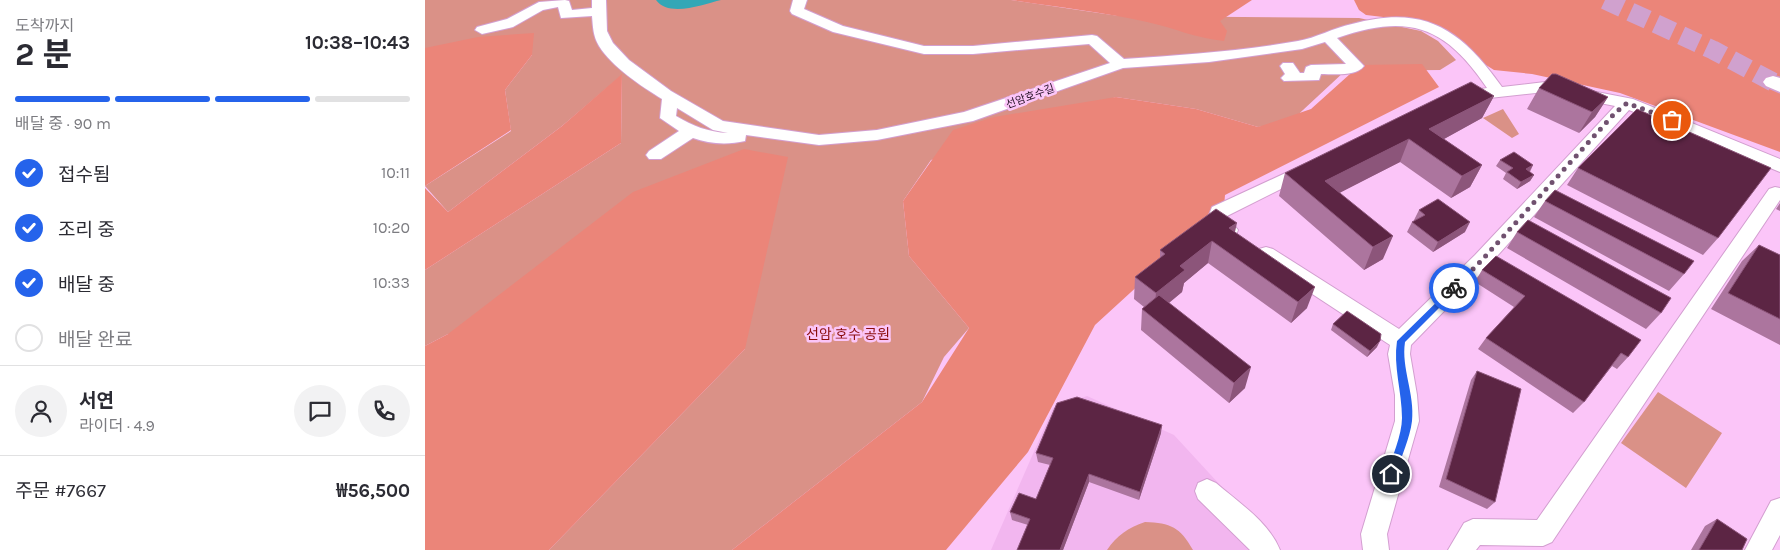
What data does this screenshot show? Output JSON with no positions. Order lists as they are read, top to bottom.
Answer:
{
  "streets": {
    "street": ["선암호수길"]
  },
  "parks": ["선암 호수 공원"],
  "page": {
    "heading": ["2 분", "도착까지", "10:38–10:43"],
    "panel": [
      "서연",
      "라이더 · 4.9",
      "주문 #7667",
      "₩56,500"
    ],
    "bar": "배달 중 · 90 m",
    "list": [
      ["접수됨", "10:11"],
      ["조리 중", "10:20"],
      ["배달 중", "10:33"],
      "배달 완료"
    ]
  }
}
